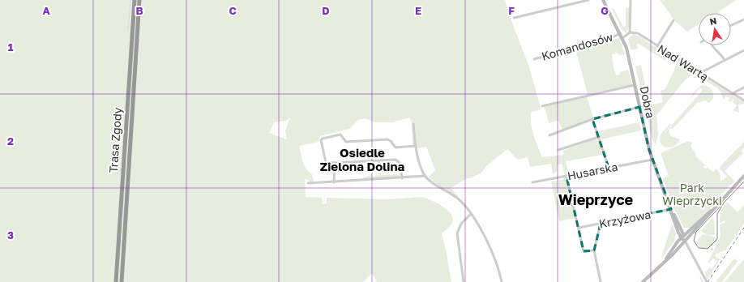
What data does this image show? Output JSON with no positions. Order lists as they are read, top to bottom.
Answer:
{
  "streets": {
    "highway": ["Trasa Zgody"],
    "street": [
      "Komandosów",
      "Nad Wartą",
      "Dobra",
      "Husarska",
      "Krzyżowa"
    ]
  },
  "crossings": [
    ["Komandosów", "Dobra"],
    ["Dobra", "Husarska"],
    ["Dobra", "Krzyżowa"]
  ],
  "districts": ["Osiedle Zielona Dolina", "Wieprzyce"],
  "parks": ["Park Wieprzycki"],
  "north": "top",
  "grid": {
    "columns": [
      "A",
      "B",
      "C",
      "D",
      "E",
      "F",
      "G"
    ],
    "rows": ["1", "2", "3"]
  }
}
